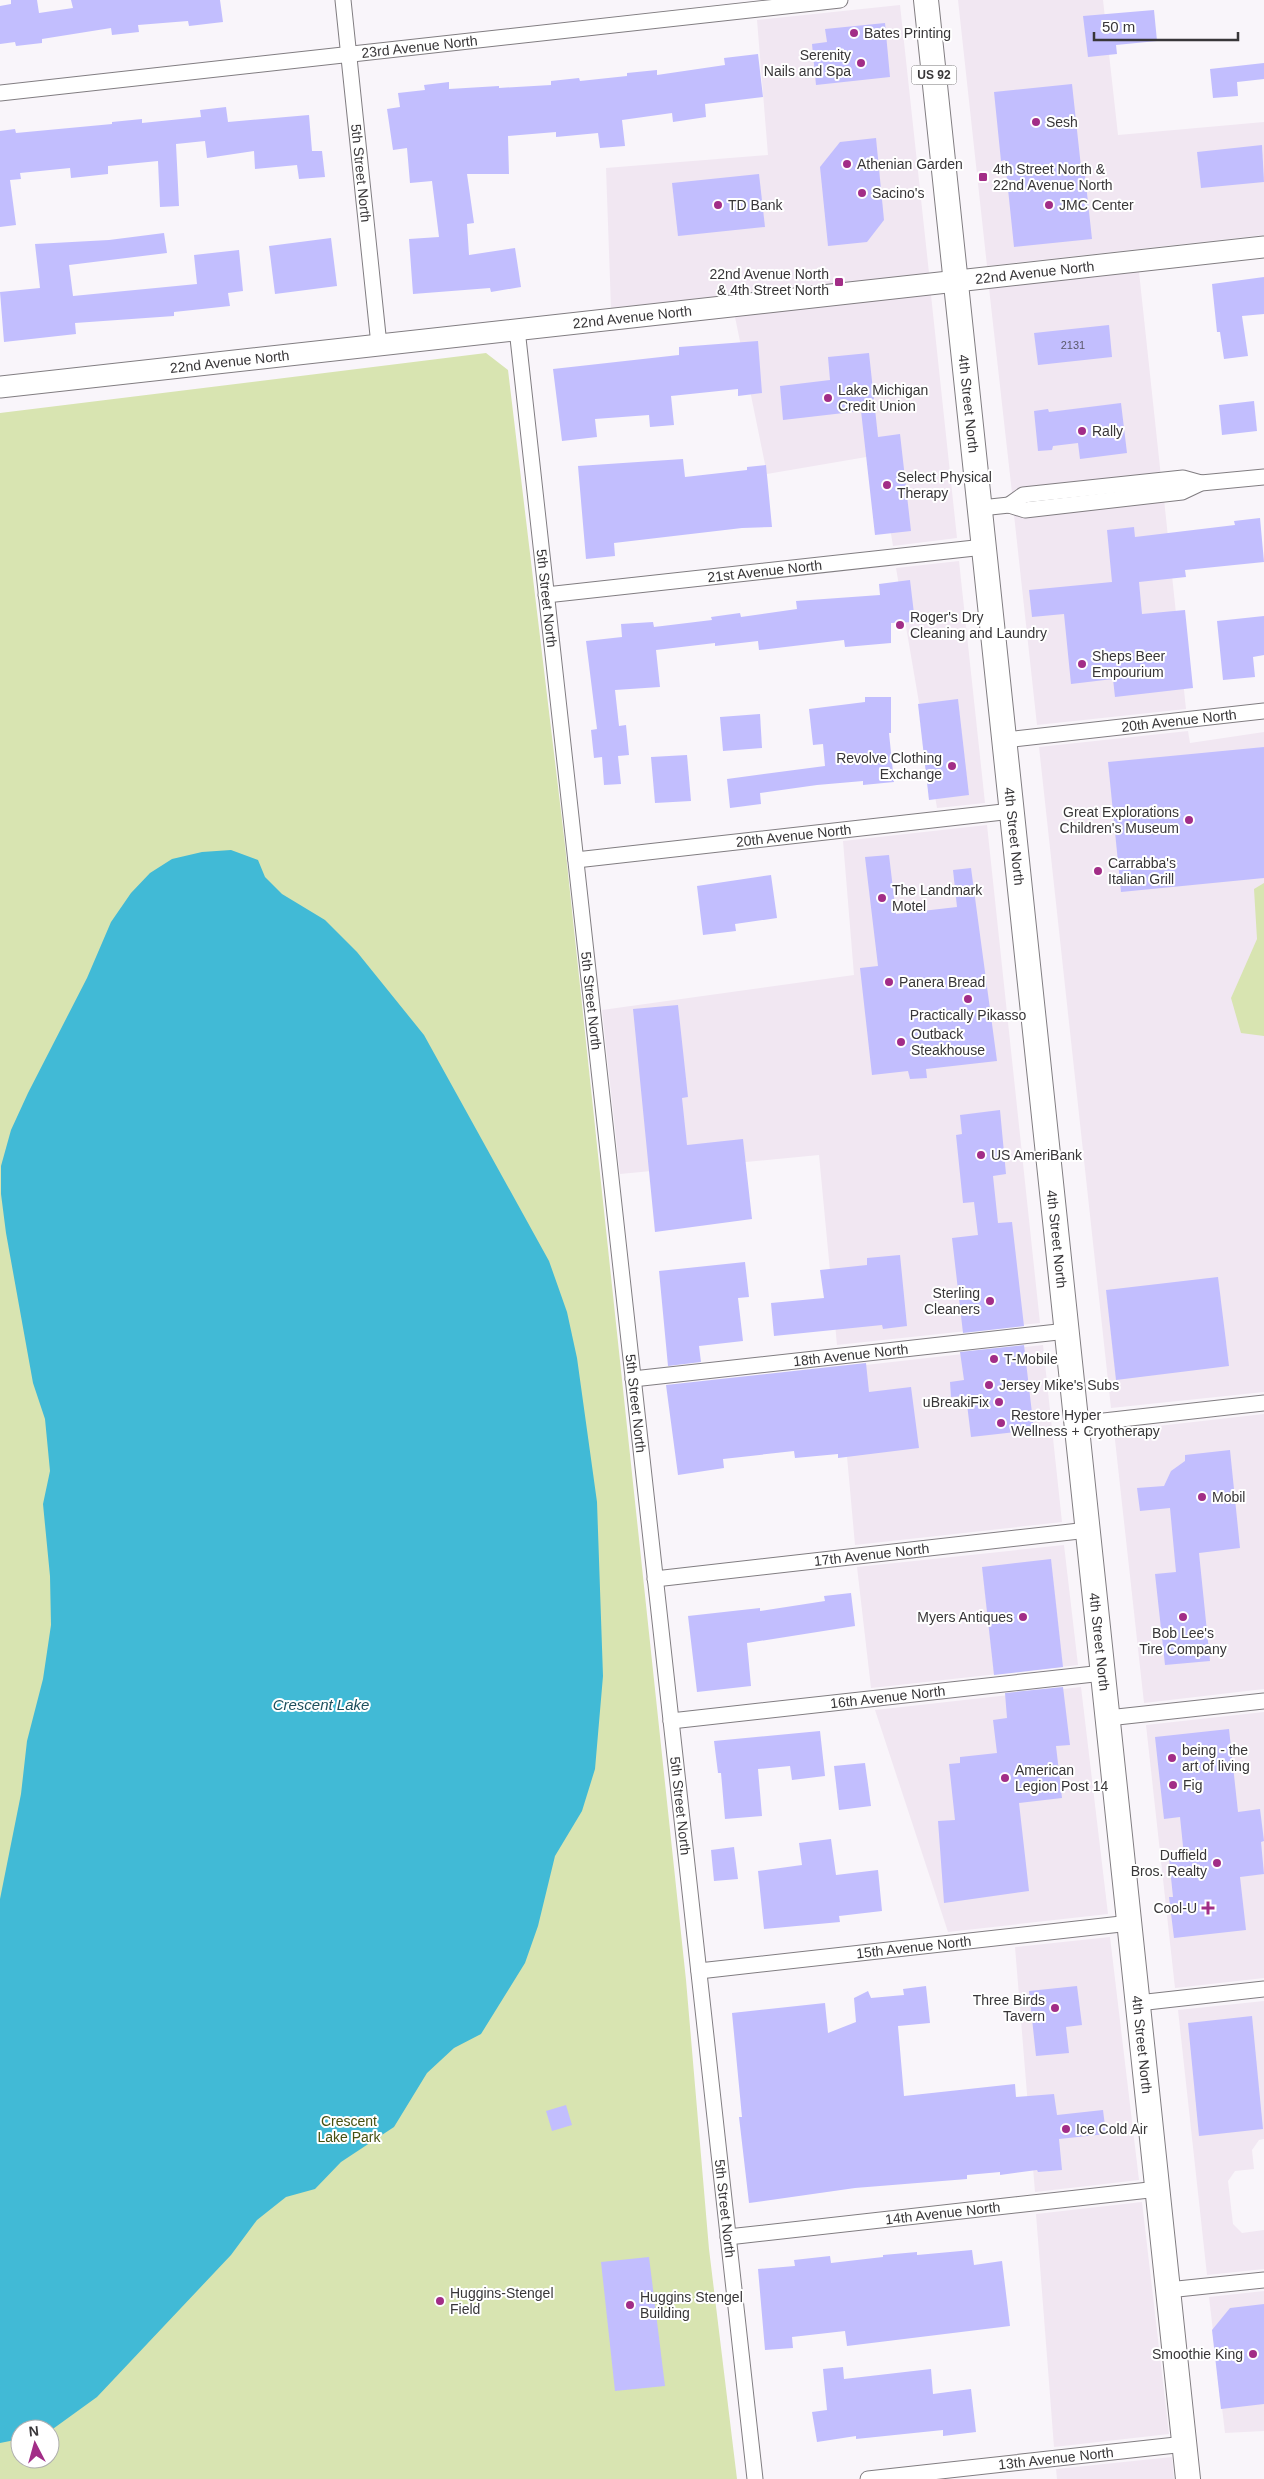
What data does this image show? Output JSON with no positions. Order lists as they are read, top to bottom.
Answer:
{
  "streets": {
    "main road": ["US 92", "22nd Avenue North", "4th Street North"],
    "street": [
      "23rd Avenue North",
      "5th Street North",
      "21st Avenue North",
      "20th Avenue North",
      "18th Avenue North",
      "17th Avenue North",
      "16th Avenue North",
      "15th Avenue North",
      "14th Avenue North",
      "13th Avenue North"
    ]
  },
  "crossings": [
    ["23rd Avenue North", "5th Street North"],
    ["5th Street North", "22nd Avenue North"],
    ["5th Street North", "21st Avenue North"],
    ["5th Street North", "20th Avenue North"],
    ["5th Street North", "18th Avenue North"],
    ["5th Street North", "17th Avenue North"],
    ["5th Street North", "16th Avenue North"],
    ["5th Street North", "15th Avenue North"],
    ["5th Street North", "14th Avenue North"],
    ["22nd Avenue North", "4th Street North"],
    ["4th Street North", "21st Avenue North"],
    ["4th Street North", "20th Avenue North"],
    ["4th Street North", "18th Avenue North"],
    ["4th Street North", "17th Avenue North"],
    ["4th Street North", "16th Avenue North"],
    ["4th Street North", "15th Avenue North"],
    ["4th Street North", "14th Avenue North"],
    ["4th Street North", "13th Avenue North"]
  ],
  "water": ["Crescent Lake"],
  "parks": ["Crescent Lake Park"],
  "places": {
    "other": [
      "Bates Printing",
      "Serenity Nails and Spa",
      "Sesh",
      "Athenian Garden",
      "Sacino's",
      "TD Bank",
      "JMC Center",
      "Lake Michigan Credit Union",
      "Rally",
      "Select Physical Therapy",
      "Roger's Dry Cleaning and Laundry",
      "Sheps Beer Empourium",
      "Revolve Clothing Exchange",
      "Great Explorations Children's Museum",
      "Carrabba's Italian Grill",
      "The Landmark Motel",
      "Panera Bread",
      "Practically Pikasso",
      "Outback Steakhouse",
      "US AmeriBank",
      "Sterling Cleaners",
      "T-Mobile",
      "Jersey Mike's Subs",
      "uBreakiFix",
      "Restore Hyper Wellness + Cryotherapy",
      "Mobil",
      "Myers Antiques",
      "Bob Lee's Tire Company",
      "being - the art of living",
      "American Legion Post 14",
      "Fig",
      "Duffield Bros. Realty",
      "Three Birds Tavern",
      "Ice Cold Air",
      "Huggins-Stengel Field",
      "Huggins Stengel Building",
      "Smoothie King"
    ],
    "transit": ["4th Street North & 22nd Avenue North", "22nd Avenue North & 4th Street North"],
    "health": ["Cool-U"]
  },
  "house_numbers": ["2131"],
  "scale_bar": "50 m",
  "north": "top"
}
